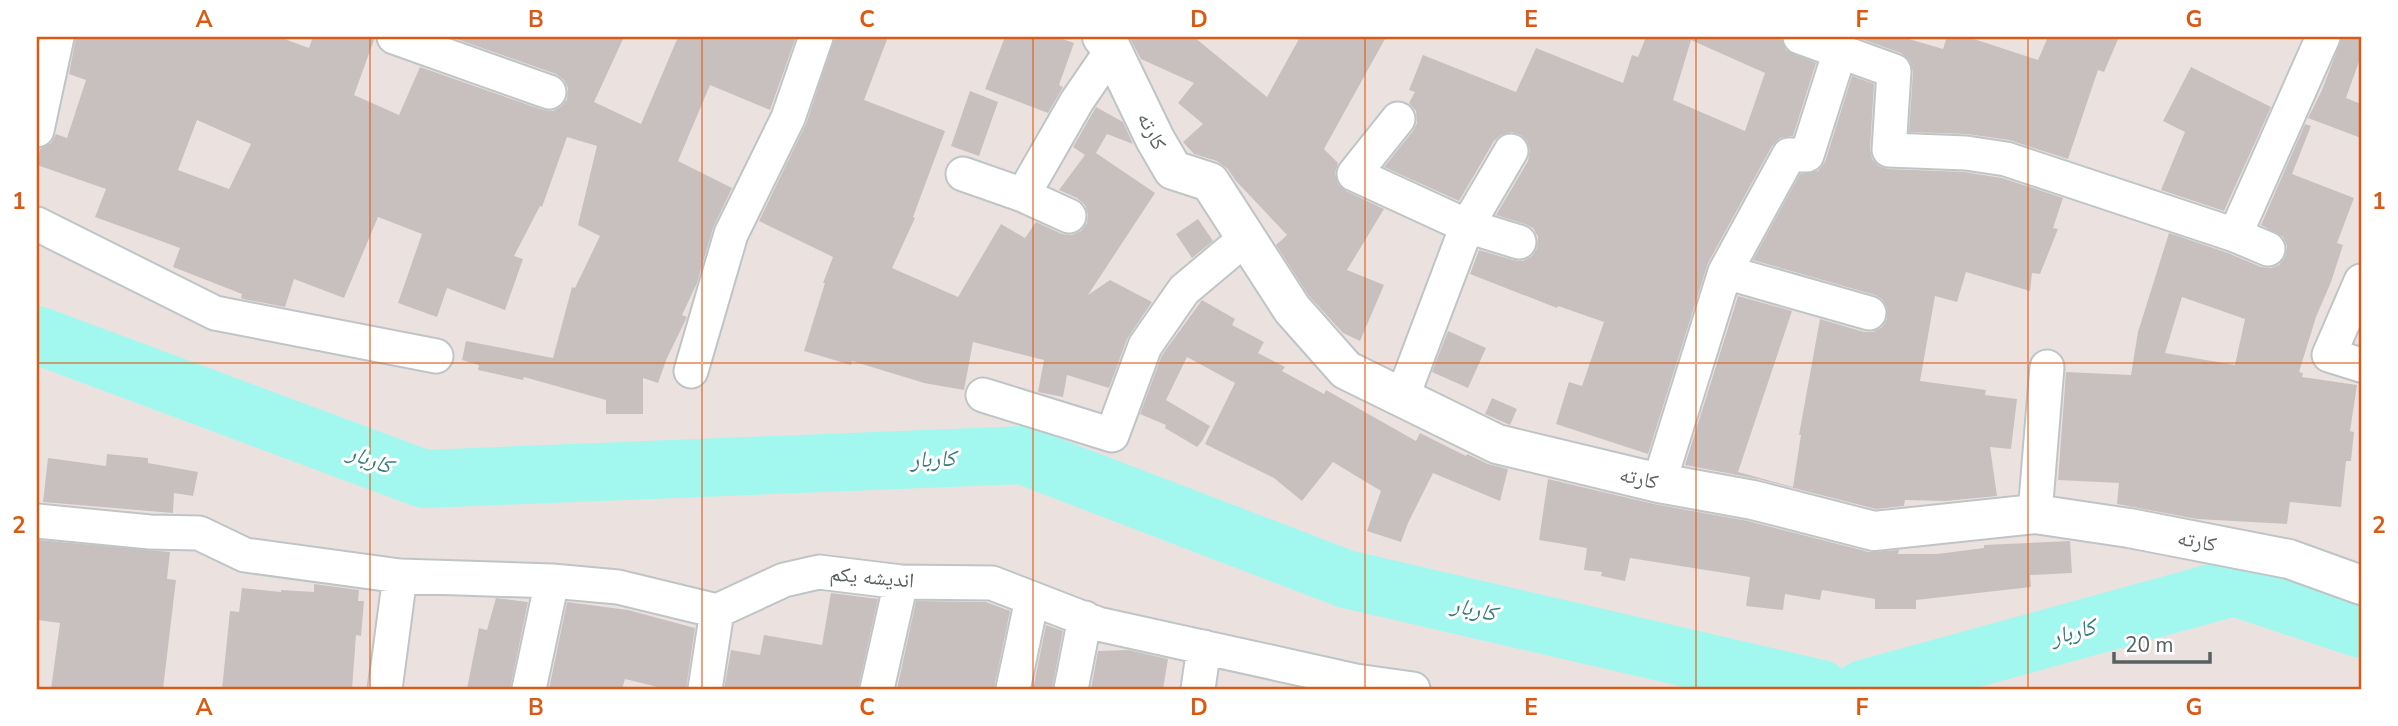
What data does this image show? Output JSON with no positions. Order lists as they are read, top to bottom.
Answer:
{
  "streets": {
    "street": ["کارته", "اندیشه یکم"]
  },
  "water": ["کاربار"],
  "scale_bar": "20 m",
  "grid": {
    "columns": [
      "A",
      "B",
      "C",
      "D",
      "E",
      "F",
      "G"
    ],
    "rows": ["1", "2"]
  }
}
